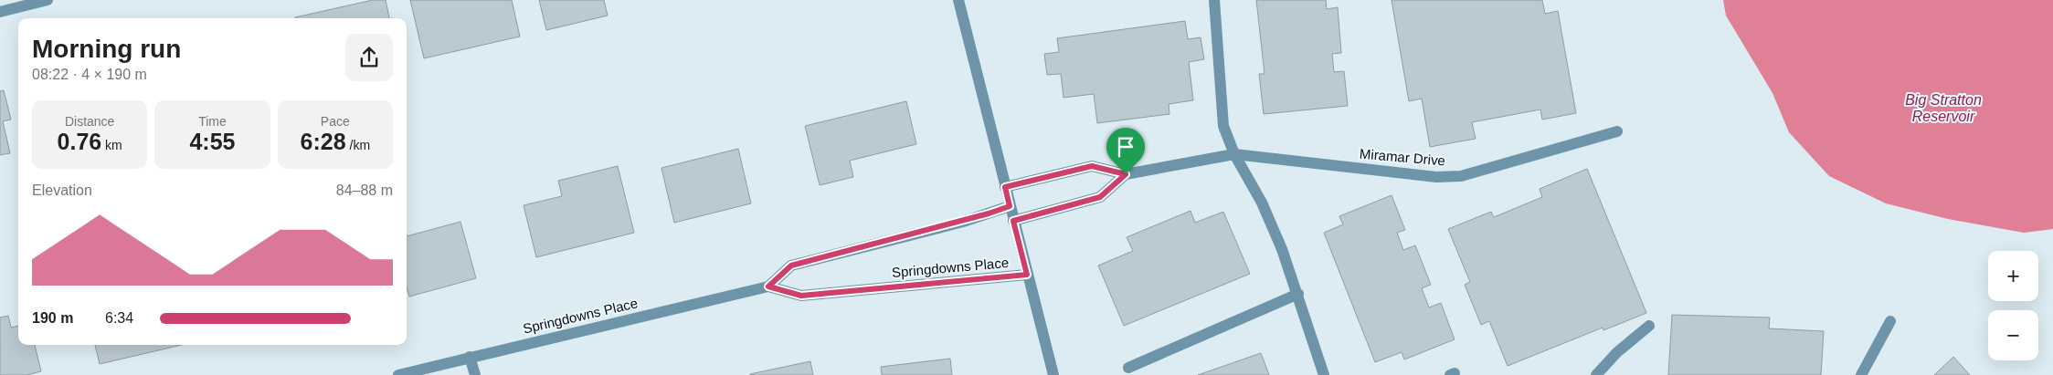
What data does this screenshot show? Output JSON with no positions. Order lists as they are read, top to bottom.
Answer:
{
  "streets": {
    "street": ["Miramar Drive", "Springdowns Place"]
  },
  "water": ["Big Stratton Reservoir"],
  "page": {
    "heading": ["Morning run", "08:22 · 4 × 190 m"],
    "stats": [
      ["Distance", "0.76 km"],
      ["Time", "4:55"],
      ["Pace", "6:28 /km"]
    ],
    "chart": ["Elevation", "84–88 m"],
    "map_buttons": ["+", "−"],
    "list": [
      {
        "name": "190 m",
        "note": "6:34"
      }
    ]
  }
}
